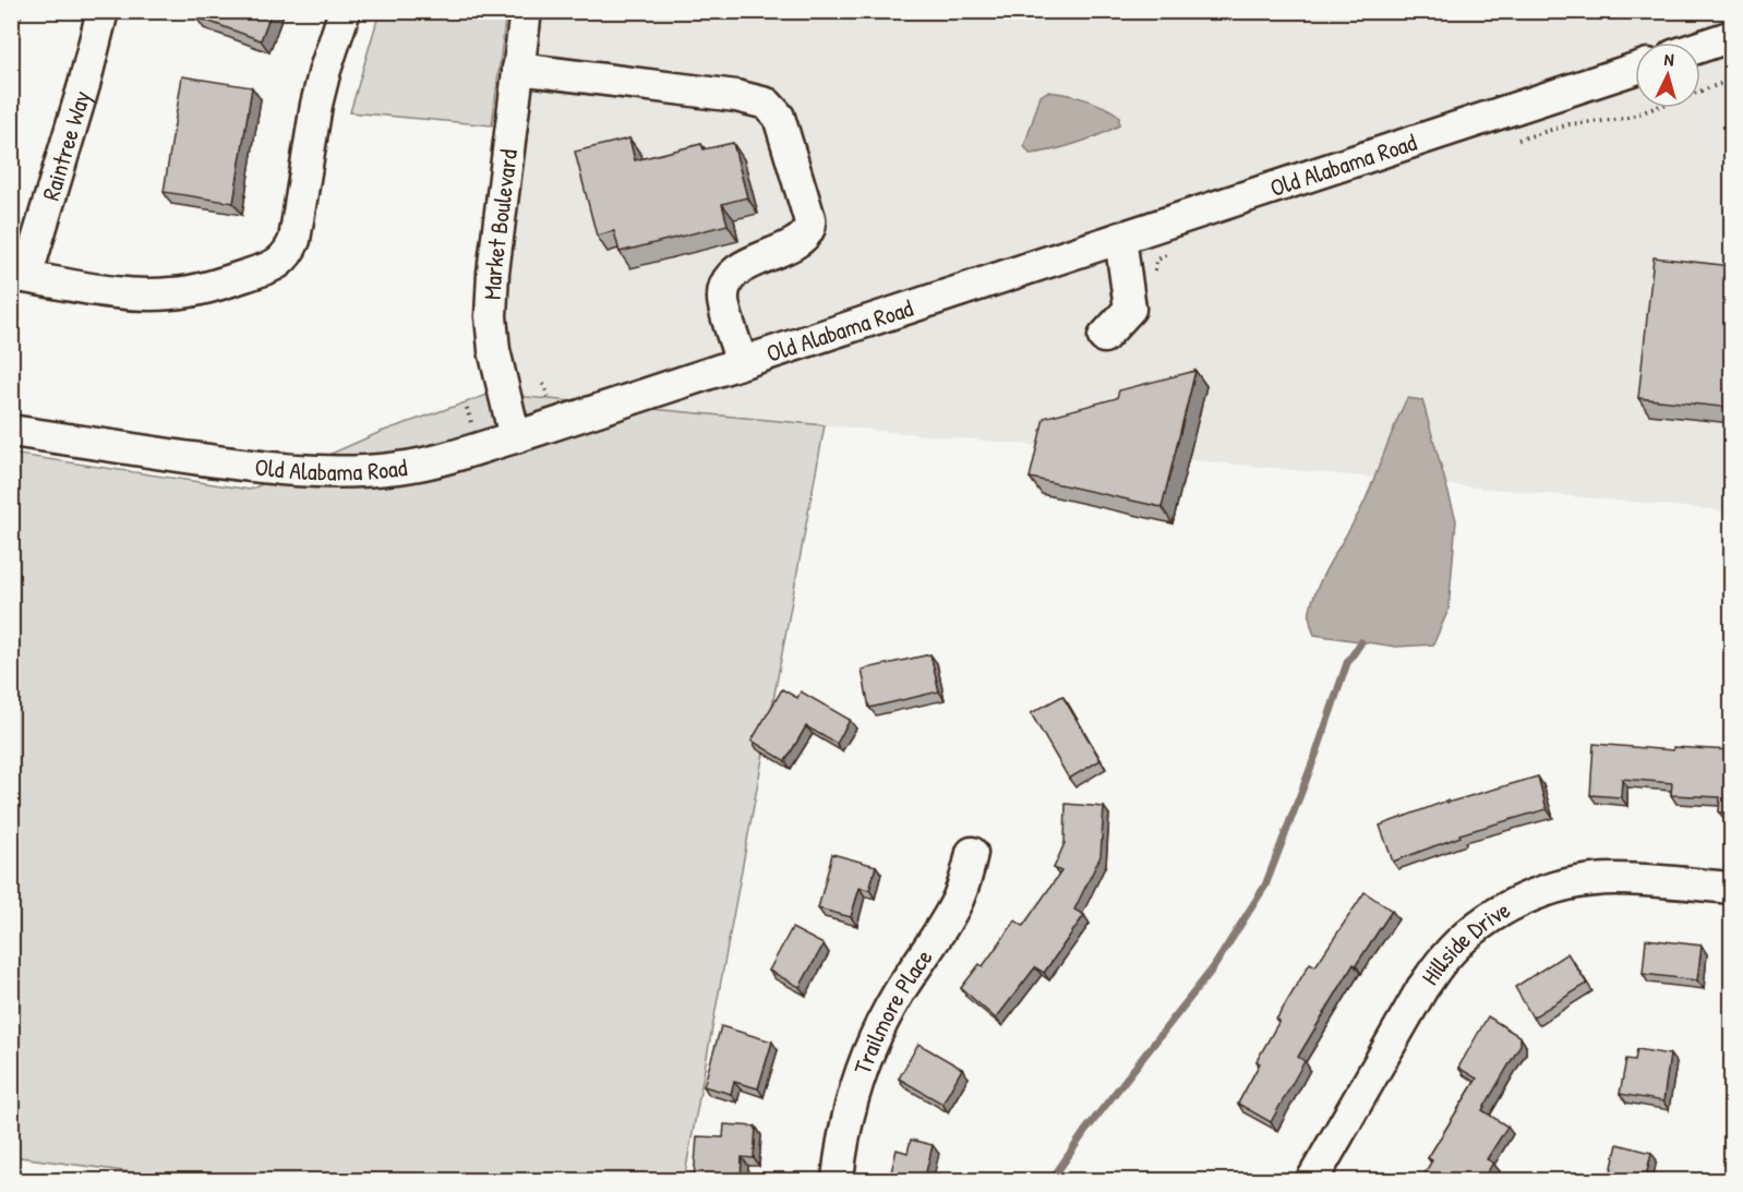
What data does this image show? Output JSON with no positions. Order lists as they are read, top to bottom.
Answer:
{
  "streets": {
    "street": [
      "Raintree Way",
      "Old Alabama Road",
      "Market Boulevard",
      "Hillside Drive",
      "Trailmore Place"
    ]
  },
  "crossings": [
    ["Old Alabama Road", "Market Boulevard"]
  ],
  "north": "top"
}
